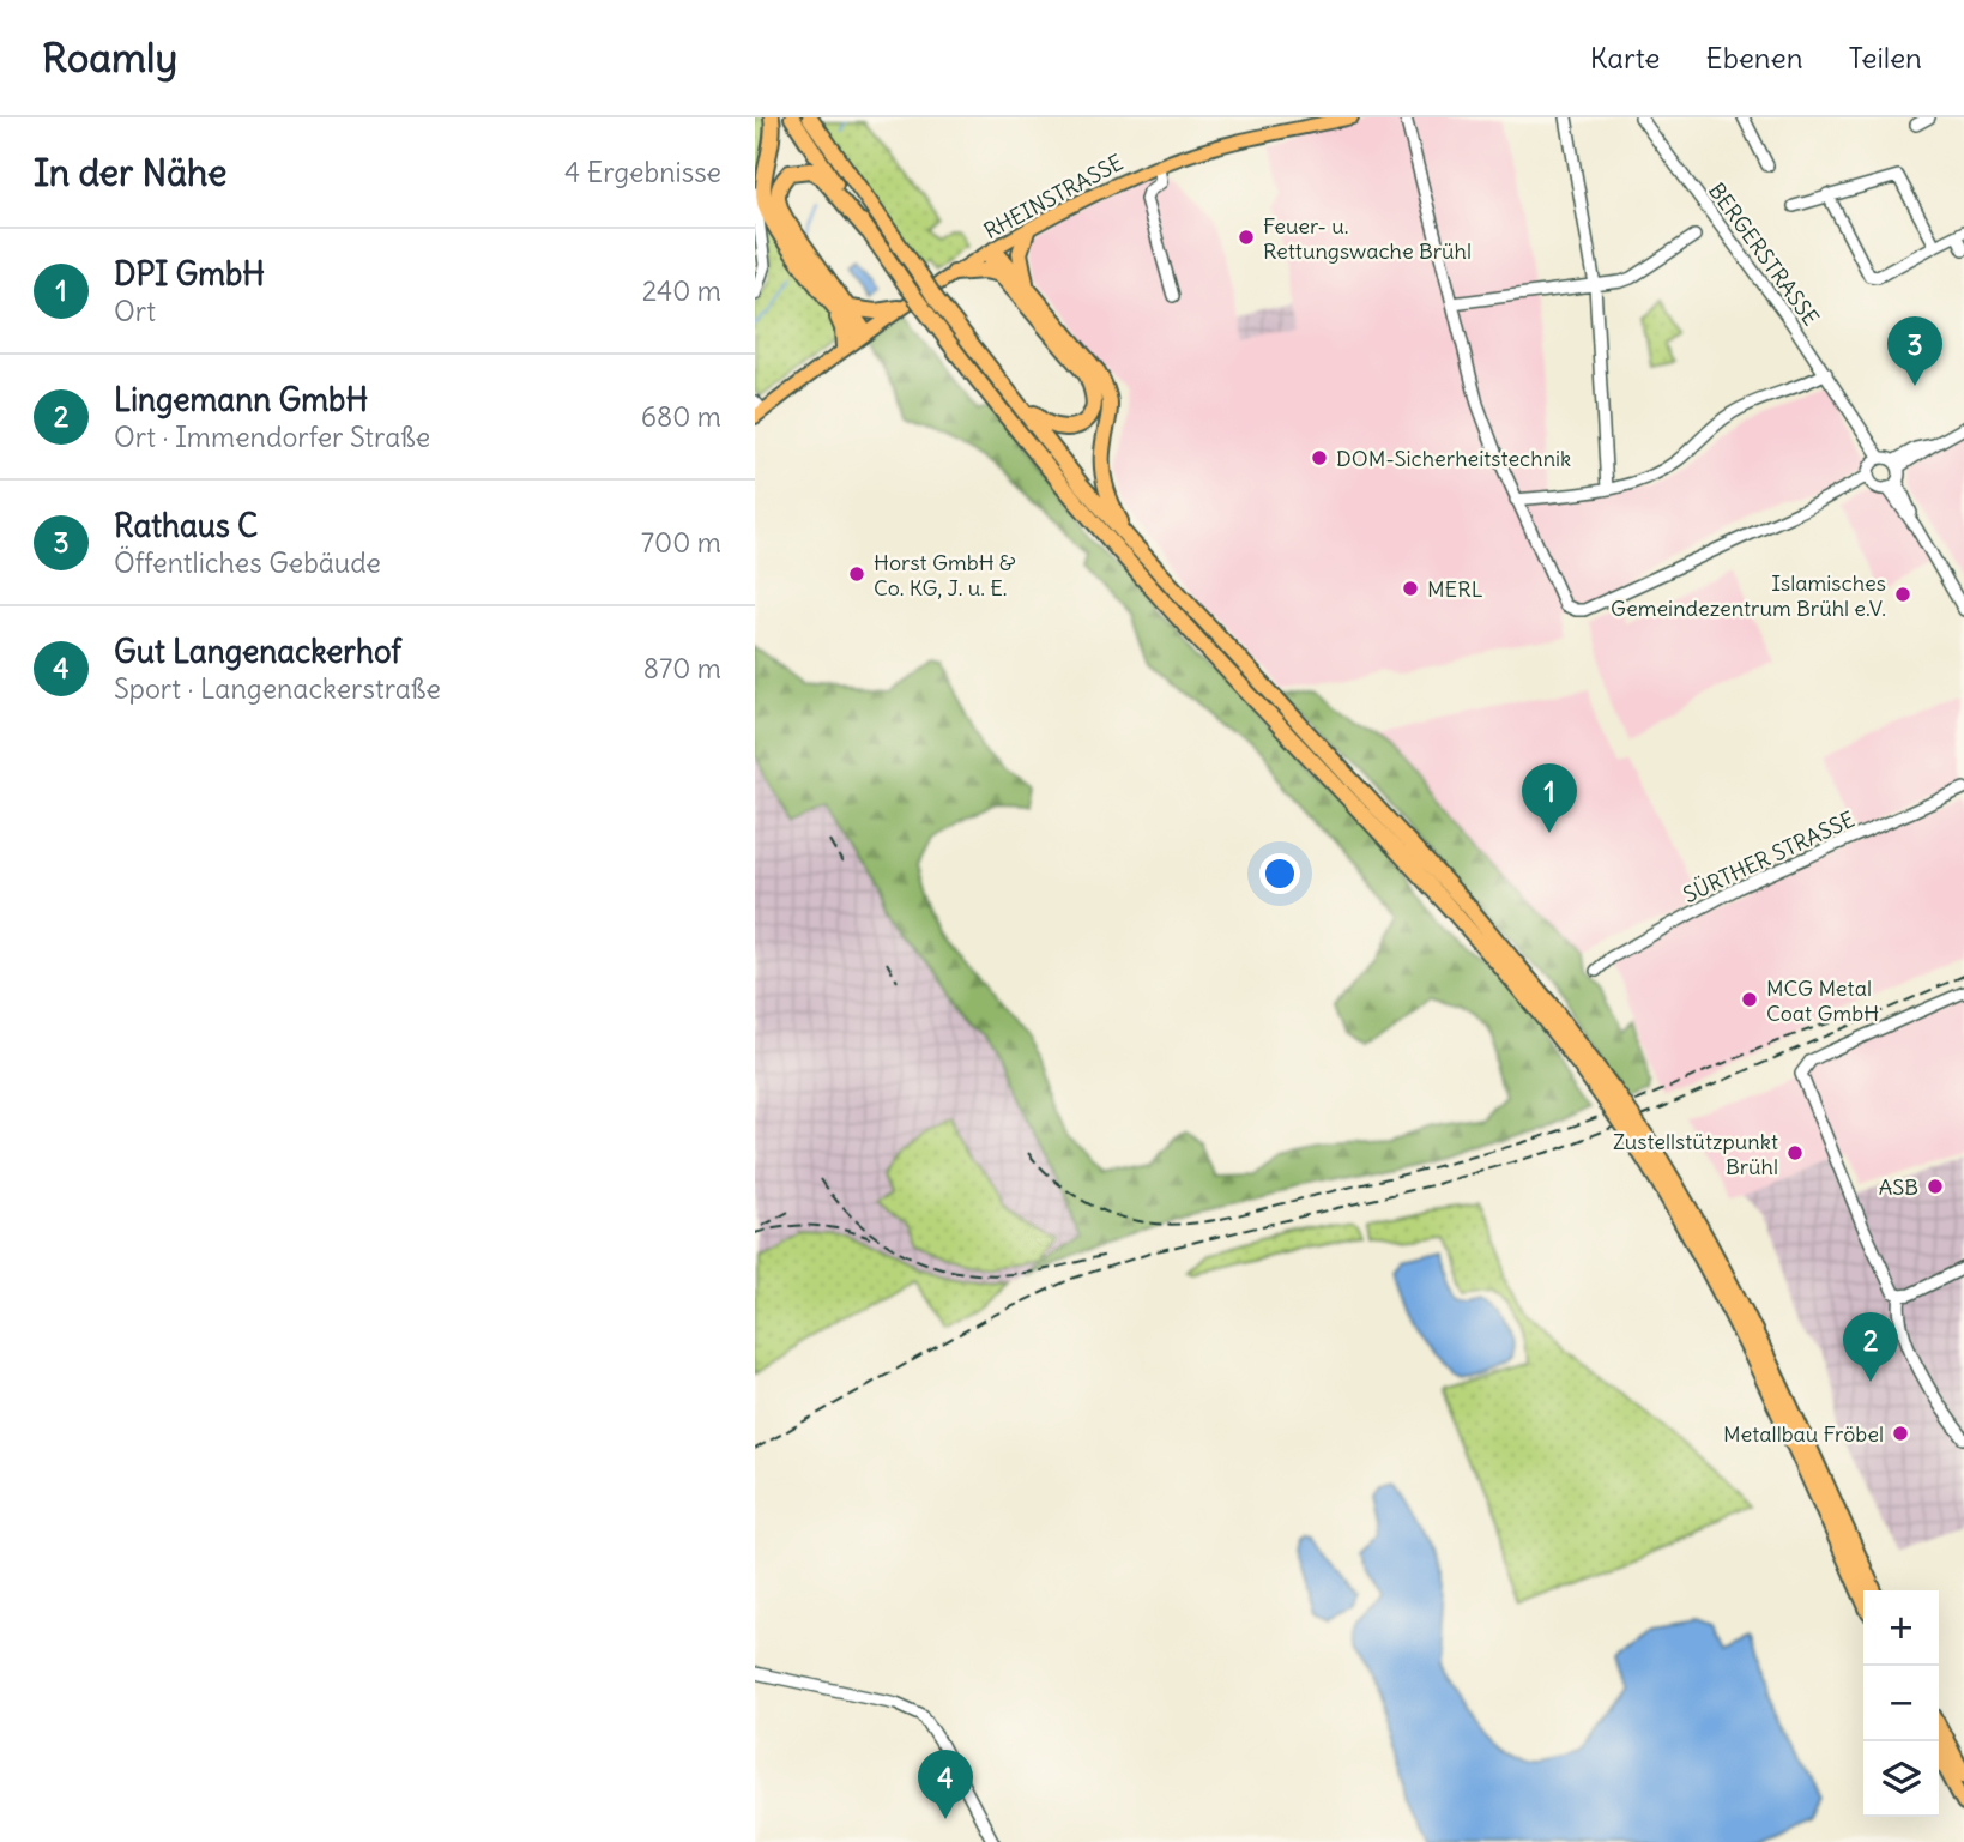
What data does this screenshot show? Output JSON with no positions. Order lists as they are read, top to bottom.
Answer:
{
  "streets": {
    "main road": ["RHEINSTRASSE"],
    "street": ["BERGERSTRASSE", "SÜRTHER STRASSE"]
  },
  "places": [
    "Feuer- u. Rettungswache Brühl",
    "DOM-Sicherheitstechnik",
    "Horst GmbH & Co. KG, J. u. E.",
    "MERL",
    "Islamisches Gemeindezentrum Brühl e.V.",
    "MCG Metal Coat GmbH",
    "Zustellstützpunkt Brühl",
    "ASB",
    "Metallbau Fröbel"
  ],
  "page": {
    "header": "Roamly",
    "nav": ["Karte", "Ebenen", "Teilen"],
    "heading": ["In der Nähe", "4 Ergebnisse"],
    "list": [
      {
        "mark": "1",
        "name": "DPI GmbH",
        "note": "Ort",
        "value": "240 m"
      },
      {
        "mark": "2",
        "name": "Lingemann GmbH",
        "note": "Ort · Immendorfer Straße",
        "value": "680 m"
      },
      {
        "mark": "3",
        "name": "Rathaus C",
        "note": "Öffentliches Gebäude",
        "value": "700 m"
      },
      {
        "mark": "4",
        "name": "Gut Langenackerhof",
        "note": "Sport · Langenackerstraße",
        "value": "870 m"
      }
    ],
    "pins": [
      "3",
      "1",
      "2",
      "4"
    ],
    "map_buttons": ["+", "−"]
  }
}
